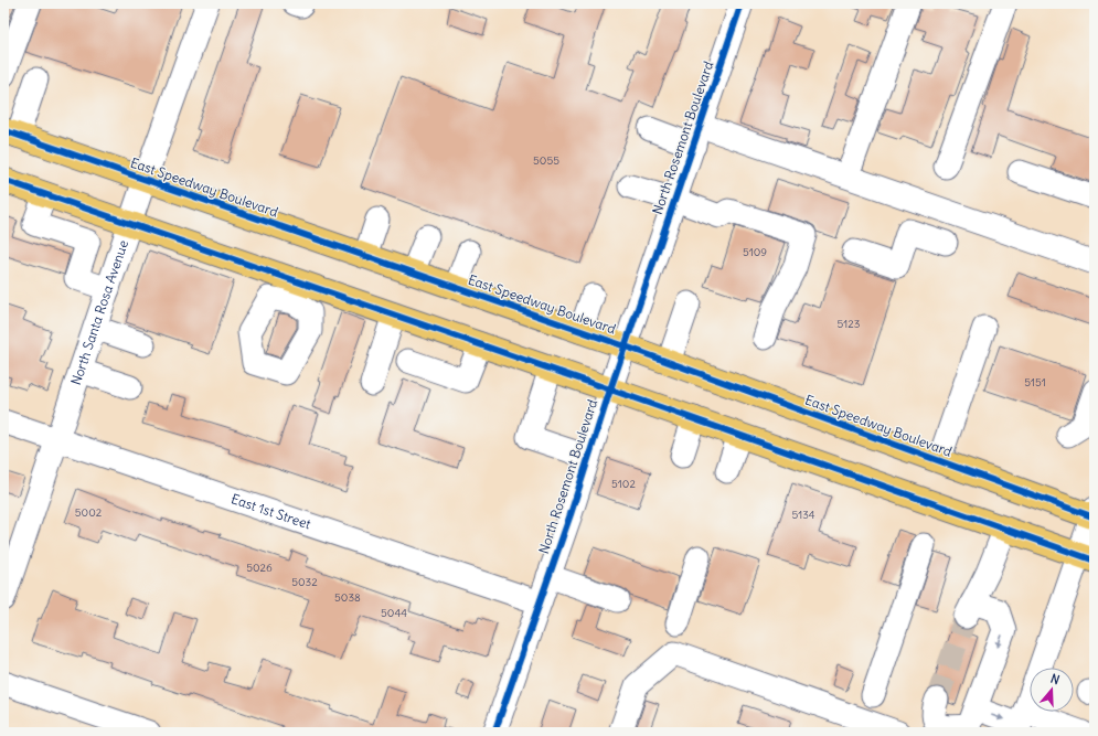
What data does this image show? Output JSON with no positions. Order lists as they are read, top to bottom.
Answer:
{
  "streets": {
    "main road": ["East Speedway Boulevard"],
    "street": ["North Rosemont Boulevard", "North Santa Rosa Avenue", "East 1st Street"]
  },
  "crossings": [
    ["North Rosemont Boulevard", "East Speedway Boulevard"],
    ["North Rosemont Boulevard", "East 1st Street"],
    ["East Speedway Boulevard", "North Santa Rosa Avenue"],
    ["North Santa Rosa Avenue", "East 1st Street"]
  ],
  "house_numbers": [
    "5055",
    "5109",
    "5123",
    "5151",
    "5102",
    "5002",
    "5134",
    "5026",
    "5032",
    "5038",
    "5044"
  ],
  "north": "top"
}
